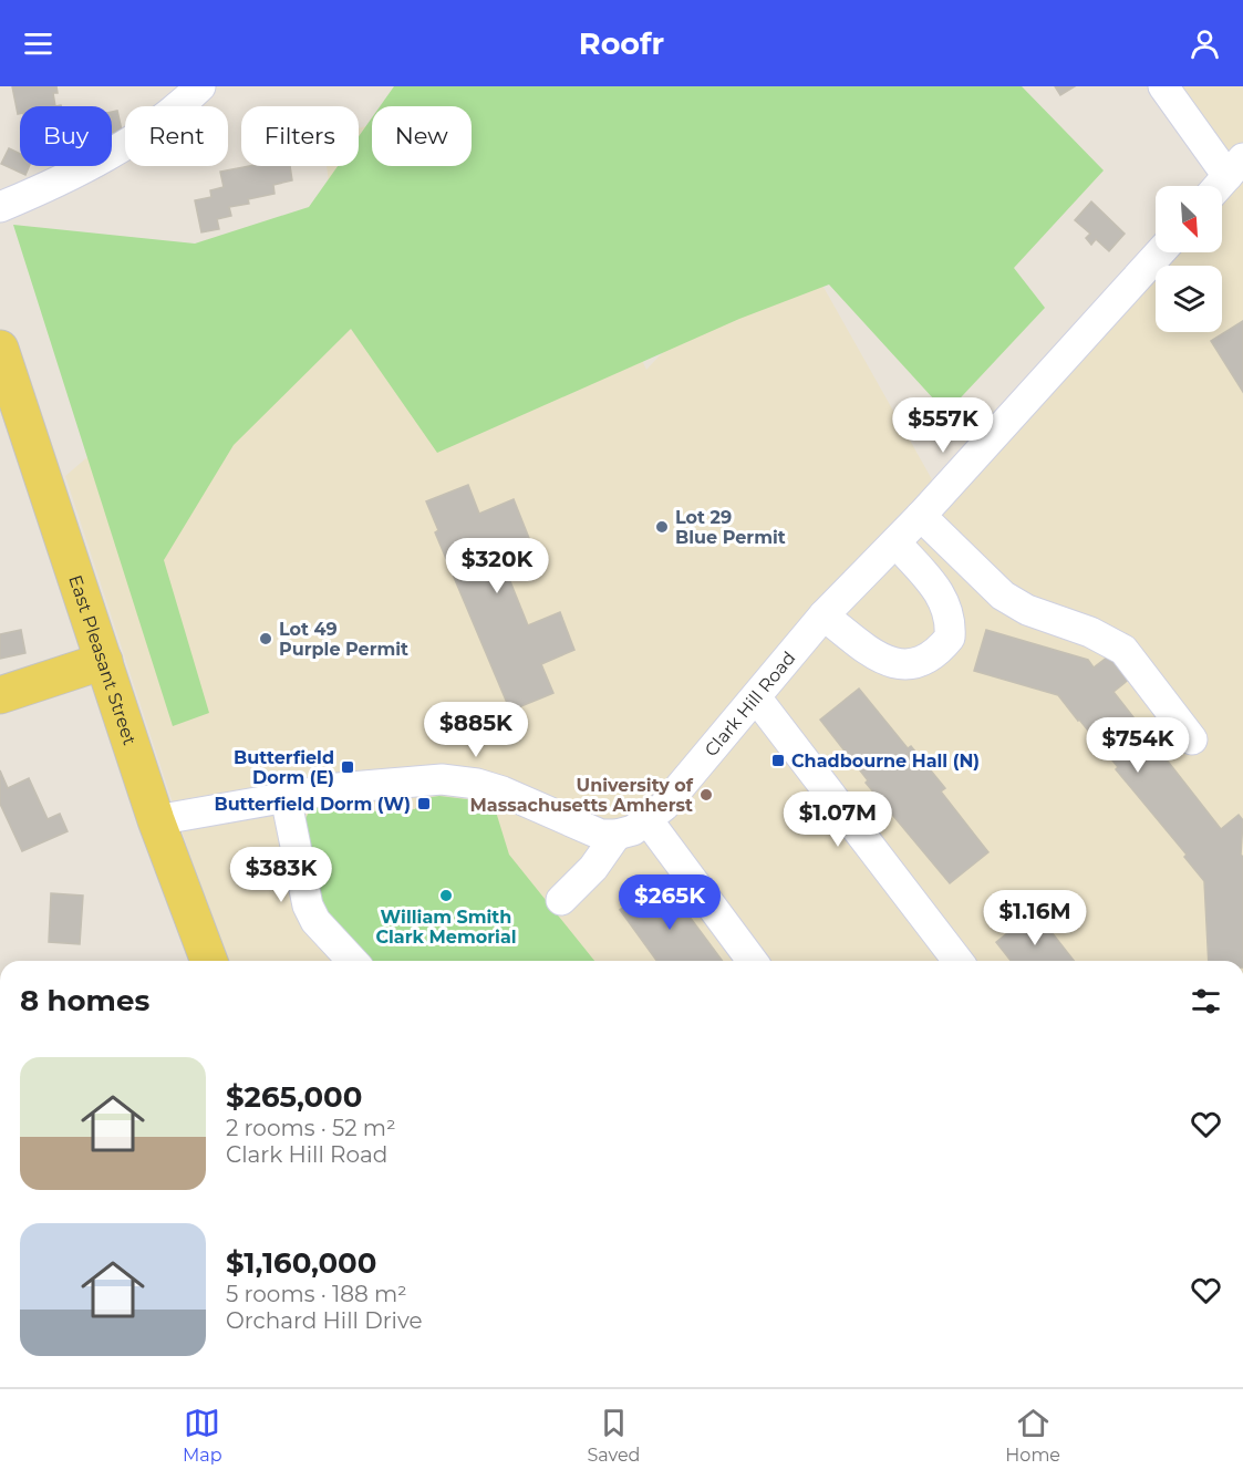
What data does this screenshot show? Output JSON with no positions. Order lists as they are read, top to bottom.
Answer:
{
  "streets": {
    "main road": ["East Pleasant Street"],
    "street": ["Clark Hill Road"]
  },
  "places": {
    "other": [
      "Lot 29 Blue Permit",
      "Lot 49 Purple Permit",
      "University of Massachusetts Amherst",
      "William Smith Clark Memorial"
    ],
    "transit": ["Chadbourne Hall (N)", "Butterfield Dorm (E)", "Butterfield Dorm (W)"]
  },
  "north": "bottom right",
  "page": {
    "header": "Roofr",
    "chip": [
      "Buy",
      "Rent",
      "Filters",
      "New"
    ],
    "price": [
      "$557K",
      "$320K",
      "$885K",
      "$754K",
      "$1.07M",
      "$383K",
      "$265K",
      "$1.16M"
    ],
    "heading": "8 homes",
    "list": [
      {
        "name": "$265,000",
        "note": "2 rooms · 52 m² · Clark Hill Road"
      },
      {
        "name": "$1,160,000",
        "note": "5 rooms · 188 m² · Orchard Hill Drive"
      }
    ],
    "tabs": ["Map", "Saved", "Home"]
  }
}
